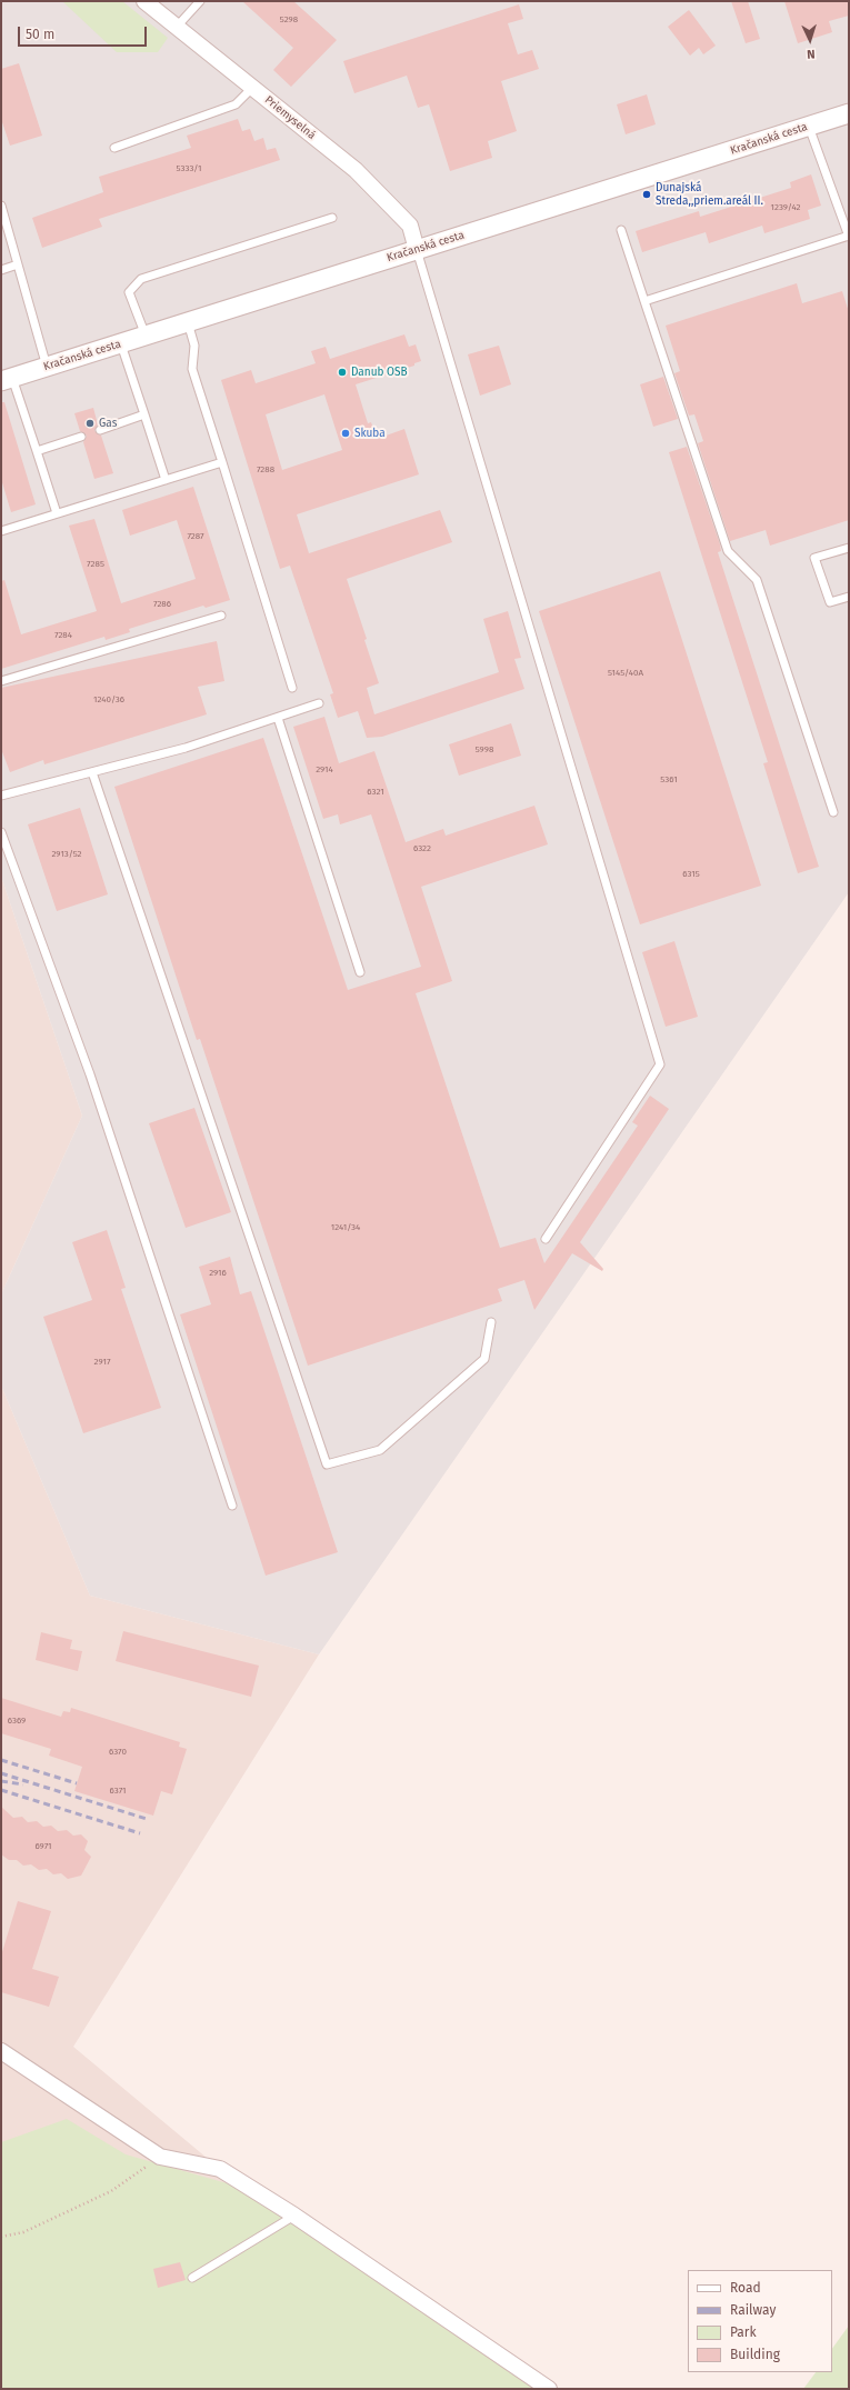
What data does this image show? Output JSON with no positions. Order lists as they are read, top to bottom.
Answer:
{
  "streets": {
    "street": ["Priemyselná", "Kračanská cesta"]
  },
  "crossings": [
    ["Priemyselná", "Kračanská cesta"]
  ],
  "places": [
    "Dunajská Streda,,priem.areál II.",
    "Danub OSB",
    "Gas",
    "Skuba"
  ],
  "house_numbers": [
    "5298",
    "5333/1",
    "1239/42",
    "7288",
    "7287",
    "7285",
    "7286",
    "7284",
    "5145/40A",
    "1240/36",
    "5998",
    "2914",
    "5361",
    "6321",
    "6322",
    "2913/52",
    "6315",
    "1241/34",
    "2916",
    "2917",
    "6369",
    "6370",
    "6371",
    "6971"
  ],
  "legend": [
    "Road",
    "Railway",
    "Park",
    "Building"
  ],
  "scale_bar": "50 m",
  "north": "bottom"
}
